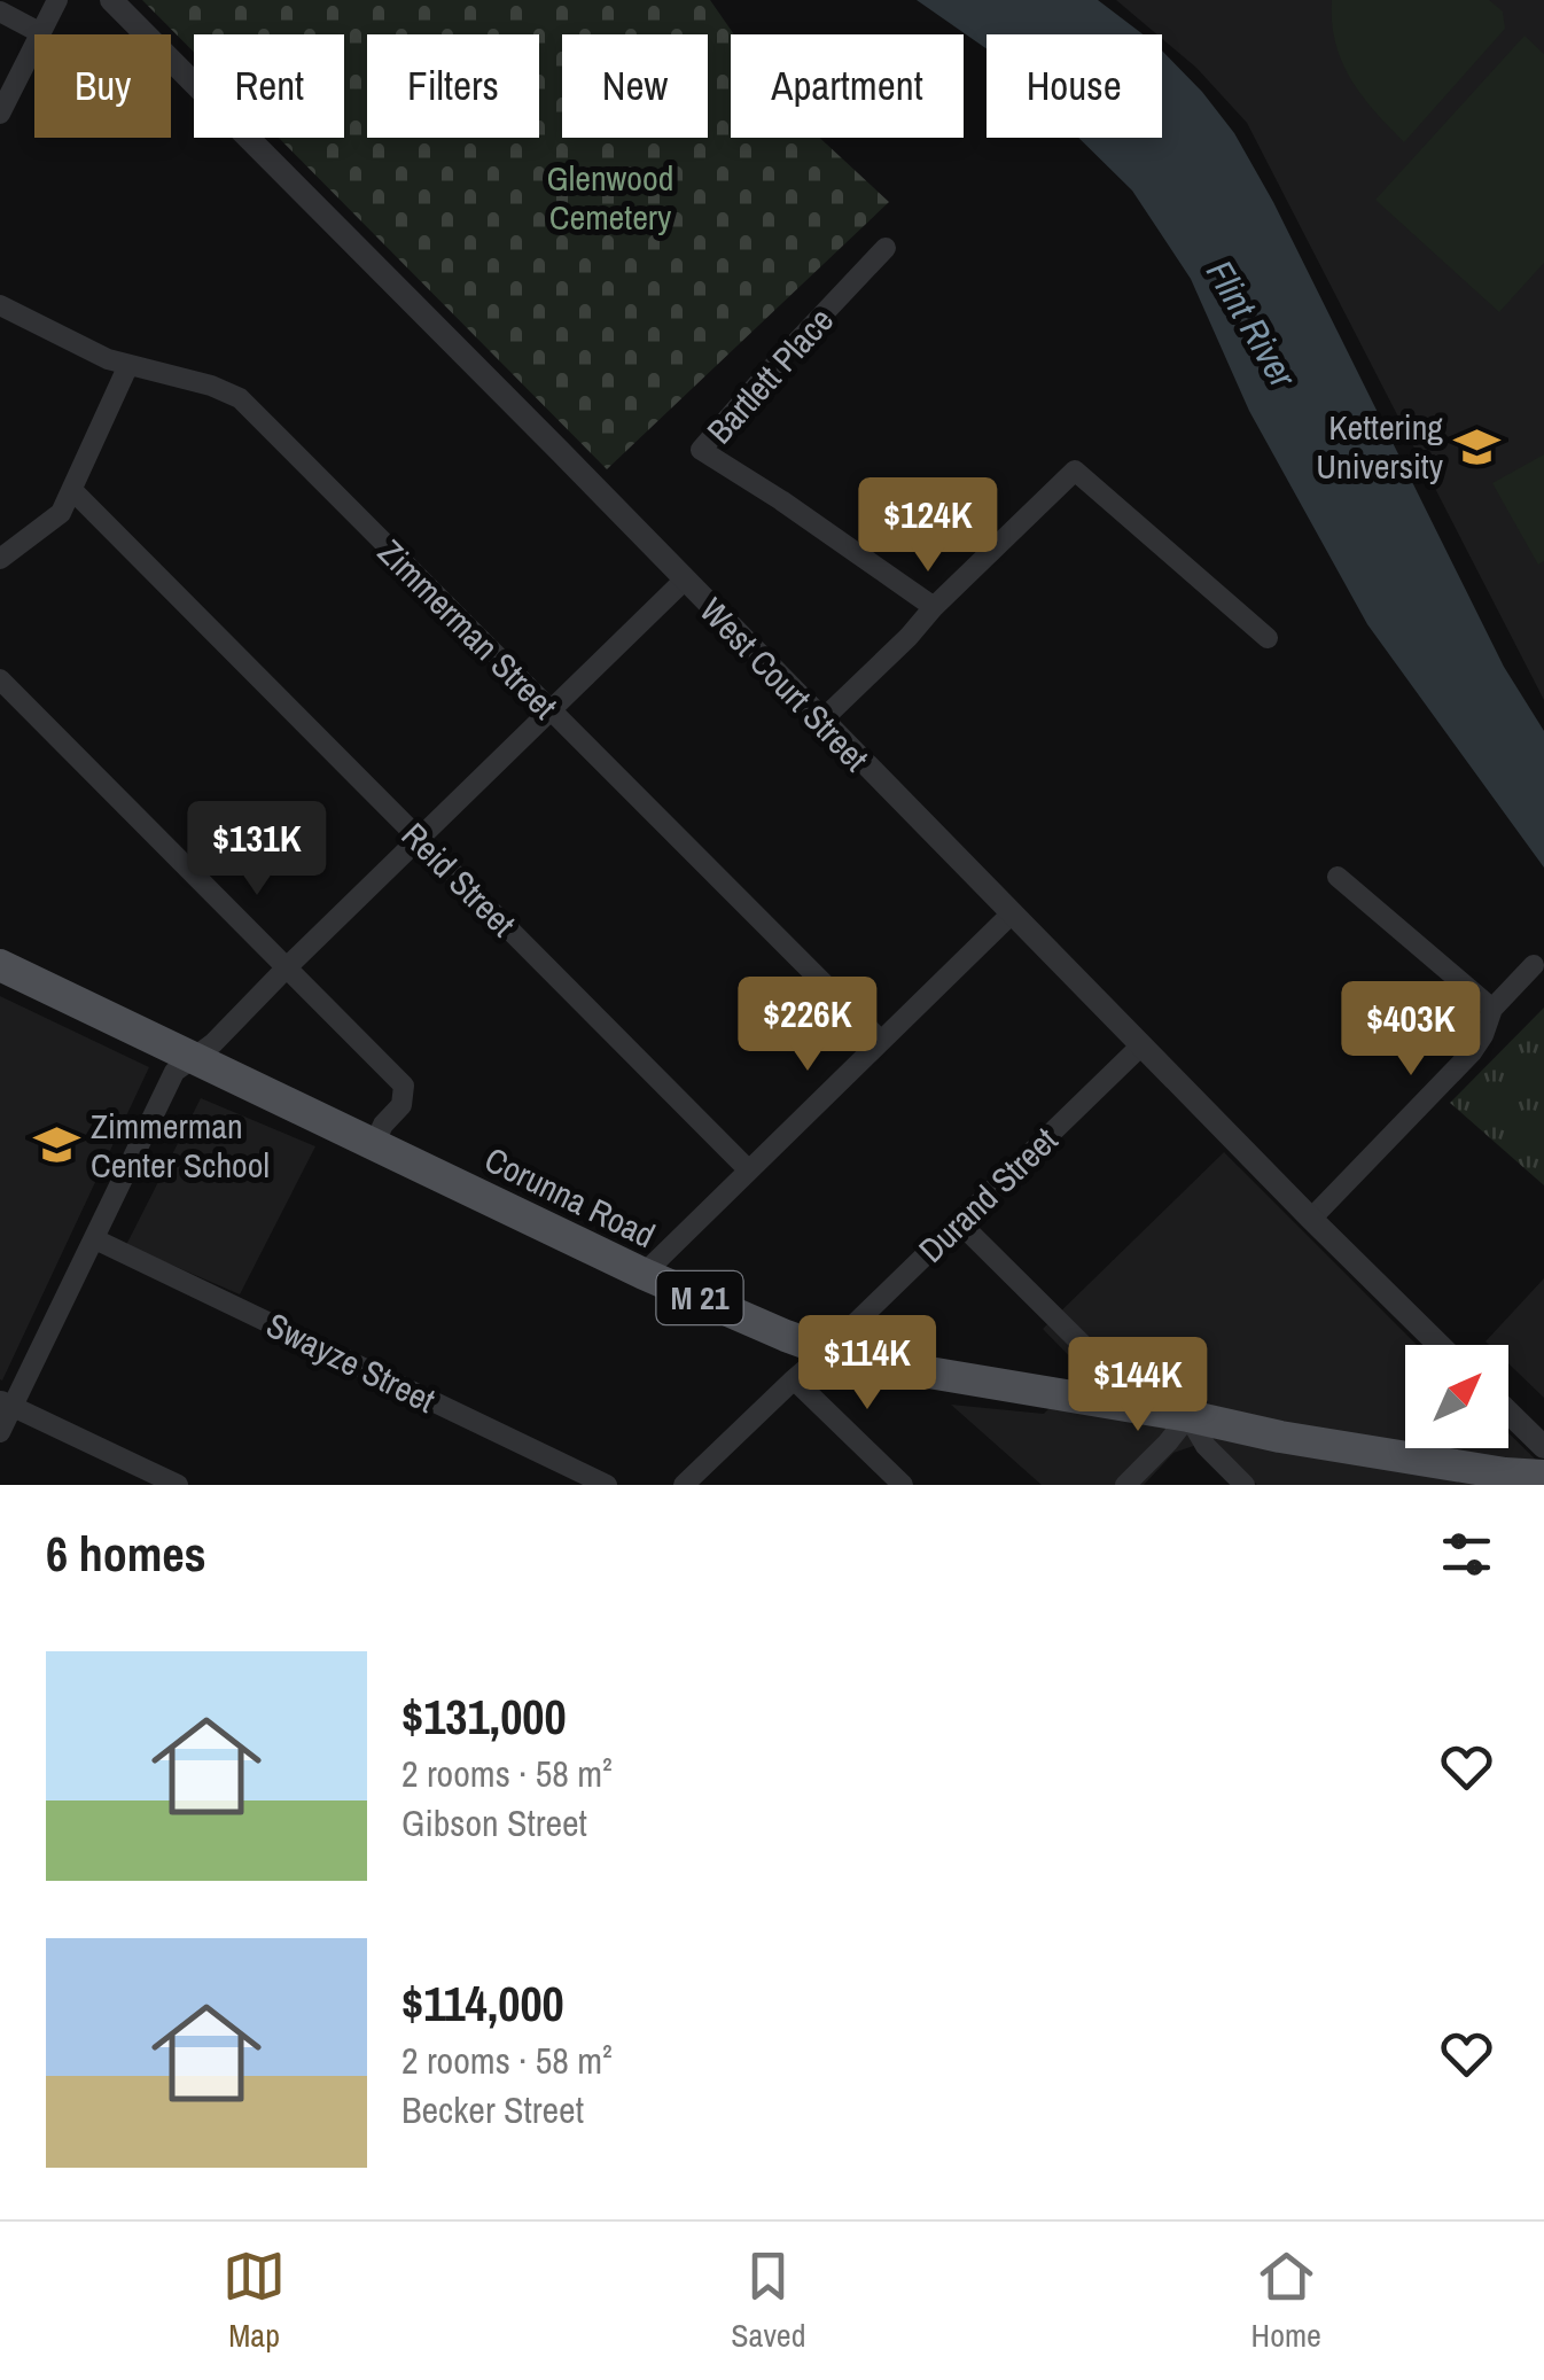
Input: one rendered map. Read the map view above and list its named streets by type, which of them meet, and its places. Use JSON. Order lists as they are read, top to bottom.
{
  "streets": {
    "main road": ["Corunna Road", "M 21"],
    "street": [
      "Bartlett Place",
      "Zimmerman Street",
      "West Court Street",
      "Reid Street",
      "Durand Street",
      "Swayze Street"
    ]
  },
  "crossings": [
    ["West Court Street", "Durand Street"],
    ["Durand Street", "Corunna Road"]
  ],
  "water": ["Flint River"],
  "parks": ["Glenwood Cemetery"],
  "places": {
    "school or university": ["Kettering University", "Zimmerman Center School"]
  },
  "north": "top right",
  "page": {
    "chip": [
      "Buy",
      "Rent",
      "Filters",
      "New",
      "Apartment",
      "House"
    ],
    "price": [
      "$124K",
      "$131K",
      "$226K",
      "$403K",
      "$114K",
      "$144K"
    ],
    "heading": "6 homes",
    "list": [
      {
        "name": "$131,000",
        "note": "2 rooms · 58 m² · Gibson Street"
      },
      {
        "name": "$114,000",
        "note": "2 rooms · 58 m² · Becker Street"
      }
    ],
    "tabs": ["Map", "Saved", "Home"]
  }
}
